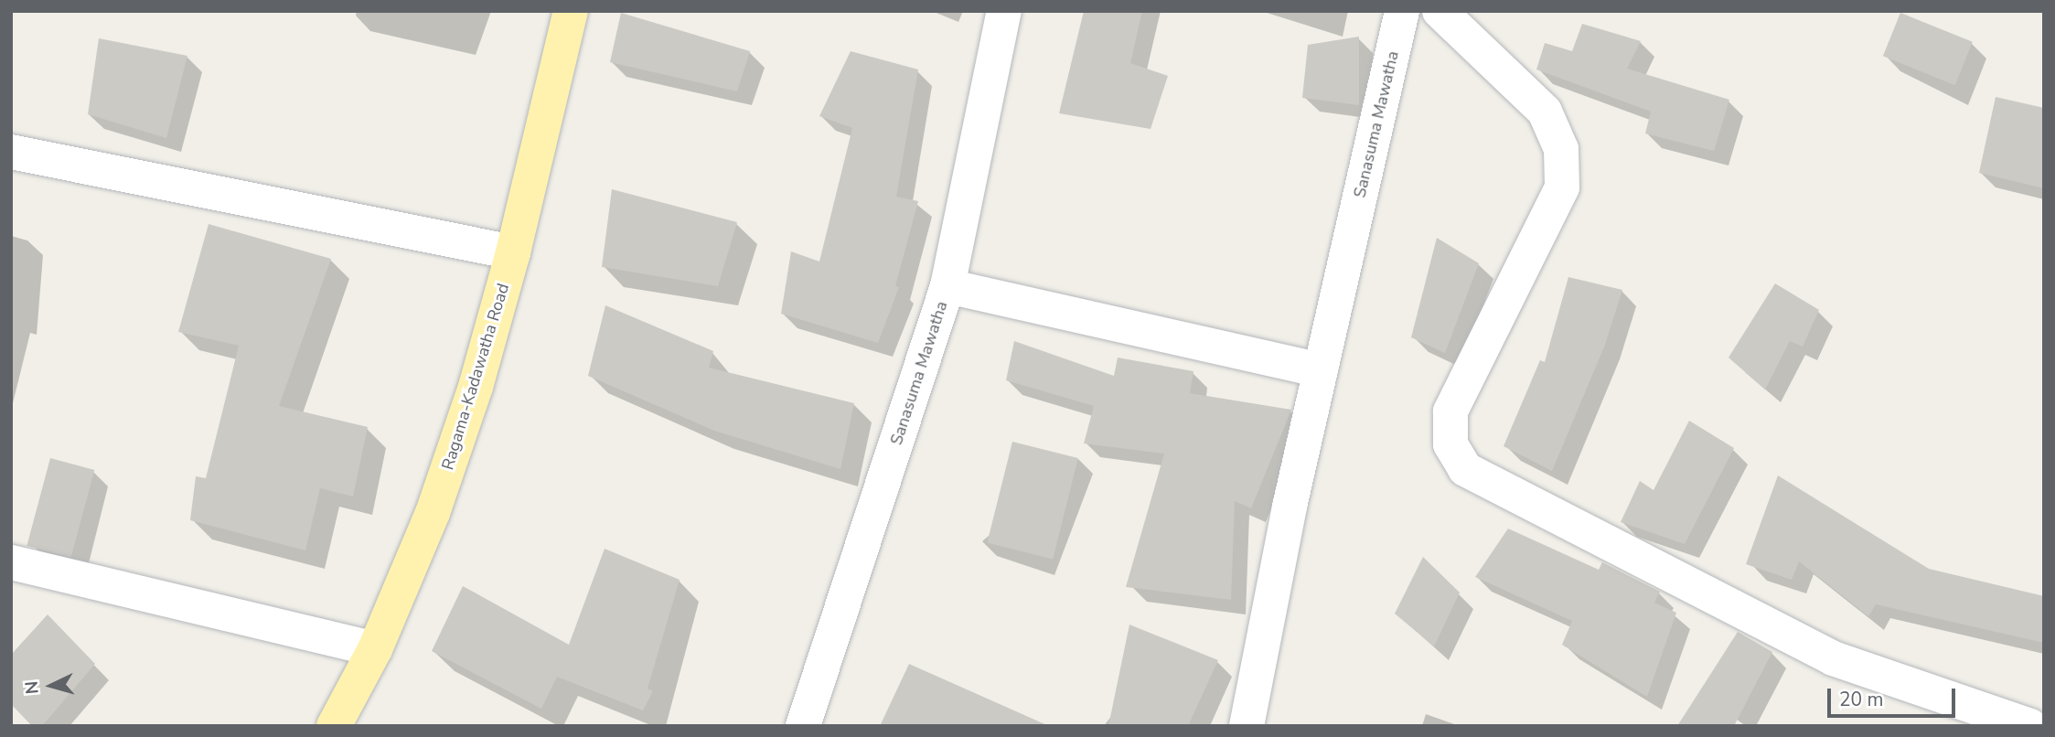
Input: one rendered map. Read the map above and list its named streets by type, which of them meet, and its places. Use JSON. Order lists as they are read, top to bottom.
{
  "streets": {
    "main road": ["Ragama-Kadawatha Road"],
    "street": ["Sanasuma Mawatha"]
  },
  "scale_bar": "20 m",
  "north": "left"
}
